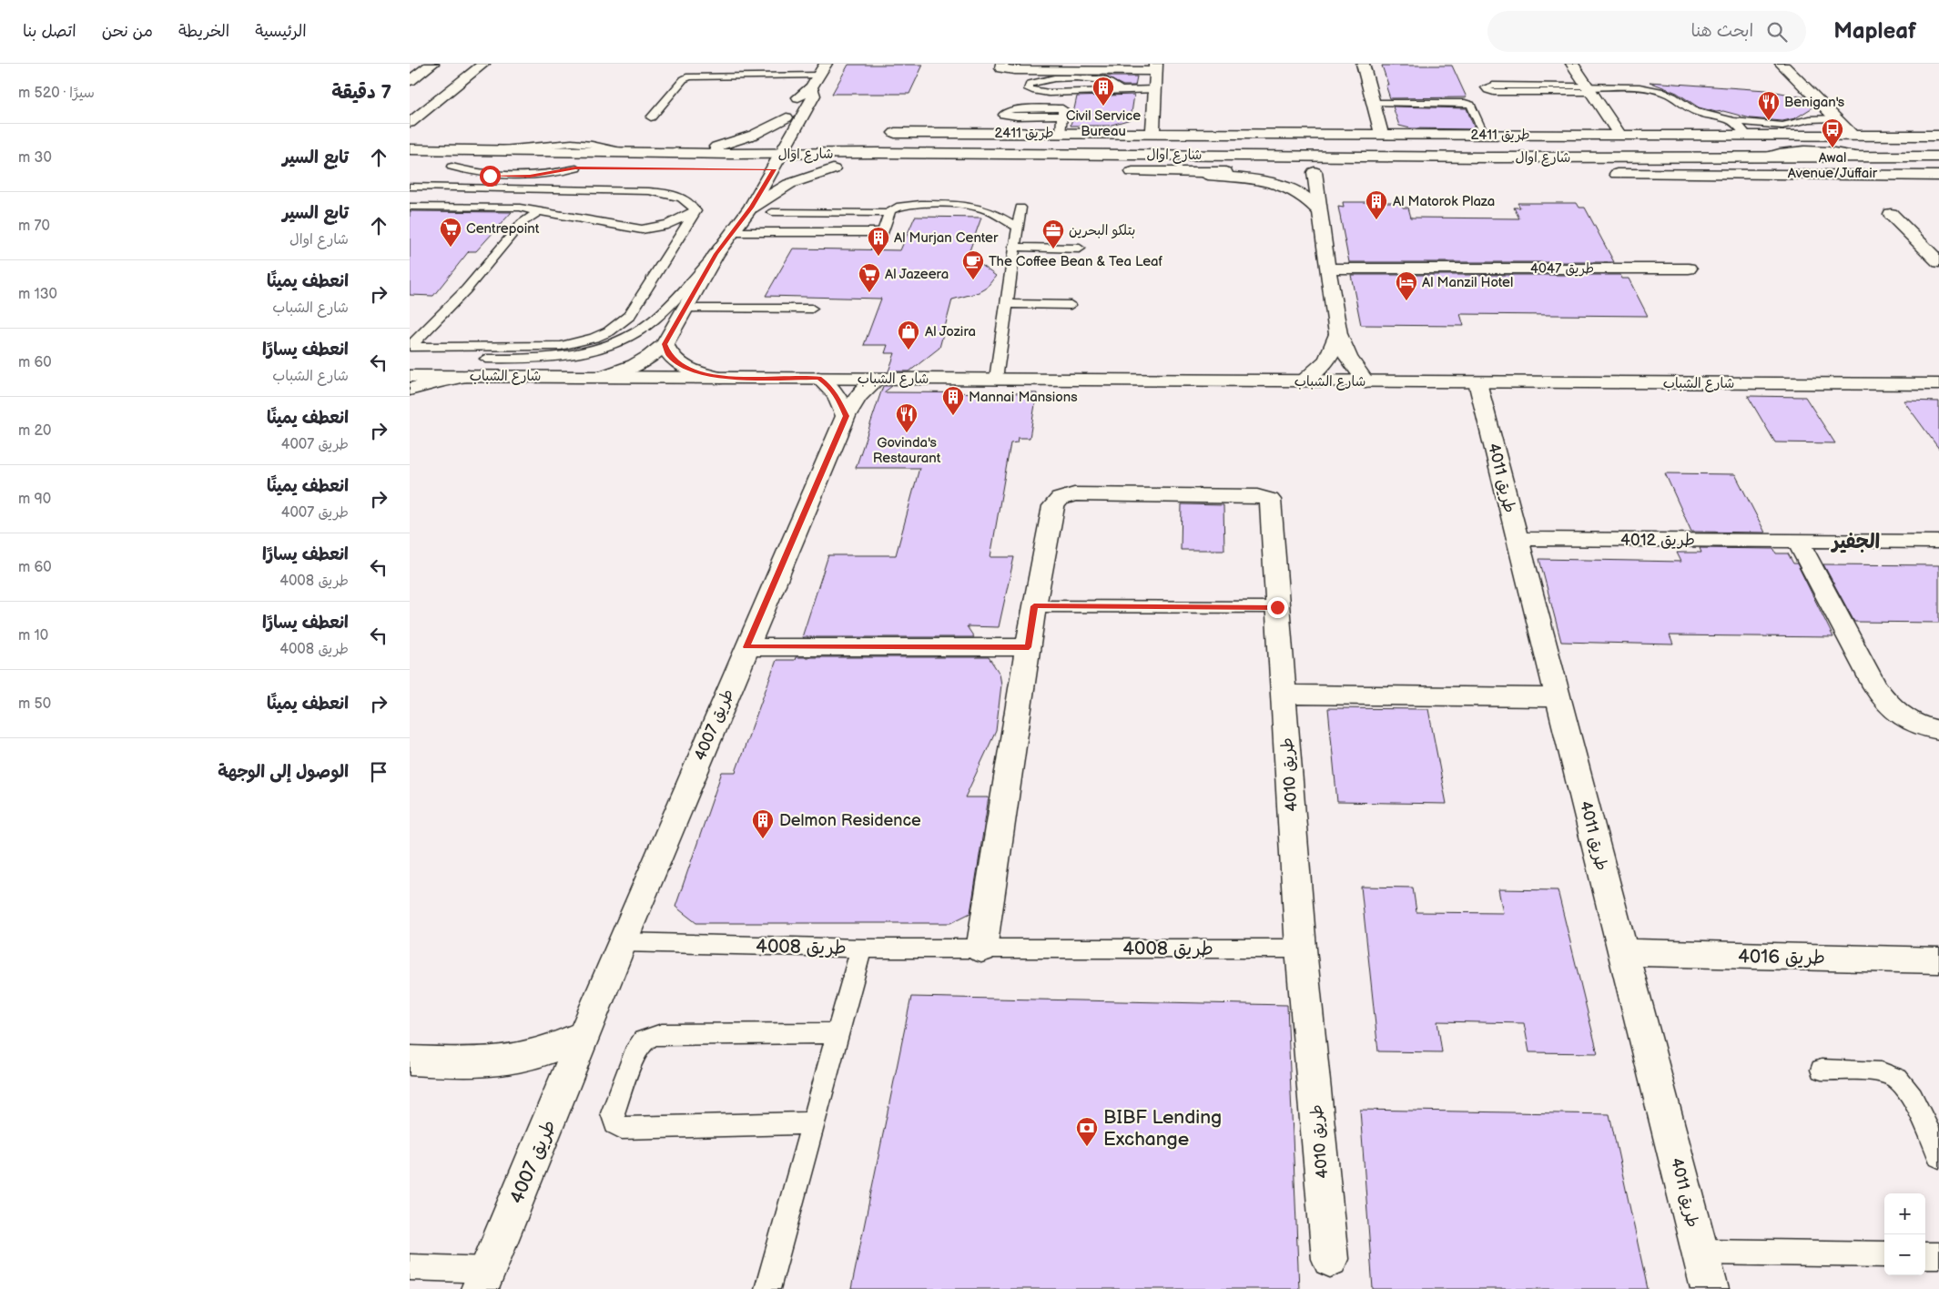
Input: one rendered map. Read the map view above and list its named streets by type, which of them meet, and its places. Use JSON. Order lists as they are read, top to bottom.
{
  "streets": {
    "street": [
      "طريق 2411",
      "شارع اوال",
      "طريق 4047",
      "شارع الشباب",
      "طريق 4011",
      "طريق 4012",
      "طريق 4007",
      "طريق 4010",
      "طريق 4016"
    ],
    "lane": ["طريق 4008"]
  },
  "crossings": [
    ["شارع اوال", "شارع الشباب"],
    ["شارع الشباب", "طريق 4011"],
    ["شارع الشباب", "طريق 4007"],
    ["طريق 4011", "طريق 4012"],
    ["طريق 4011", "طريق 4016"],
    ["طريق 4007", "طريق 4008"],
    ["طريق 4010", "طريق 4008"]
  ],
  "districts": ["الجفير"],
  "places": {
    "building": [
      "Civil Service Bureau",
      "Al Matorok Plaza",
      "Al Murjan Center",
      "Mannai Mansions",
      "Delmon Residence"
    ],
    "restaurant": ["Benigan's", "Govinda's Restaurant"],
    "bus stop": ["Awal Avenue/Juffair"],
    "supermarket": ["Centrepoint", "Al Jazeera"],
    "office": ["بتلكو البحرين"],
    "cafe": ["The Coffee Bean & Tea Leaf"],
    "hotel": ["Al Manzil Hotel"],
    "shop": ["Al Jozira"],
    "bank": ["BIBF Lending Exchange"]
  },
  "page": {
    "header": "Mapleaf",
    "search": "ابحث هنا",
    "nav": [
      "الرئيسية",
      "الخريطة",
      "من نحن",
      "اتصل بنا"
    ],
    "heading": ["7 دقيقة", "سيرًا · 520 m"],
    "list": [
      ["تابع السير", "30 m"],
      ["تابع السير", "شارع اوال", "70 m"],
      ["انعطف يمينًا", "شارع الشباب", "130 m"],
      ["انعطف يسارًا", "شارع الشباب", "60 m"],
      ["انعطف يمينًا", "طريق 4007", "20 m"],
      ["انعطف يمينًا", "طريق 4007", "90 m"],
      ["انعطف يسارًا", "طريق 4008", "60 m"],
      ["انعطف يسارًا", "طريق 4008", "10 m"],
      ["انعطف يمينًا", "50 m"],
      "الوصول إلى الوجهة"
    ],
    "map_buttons": ["+", "−"]
  }
}
